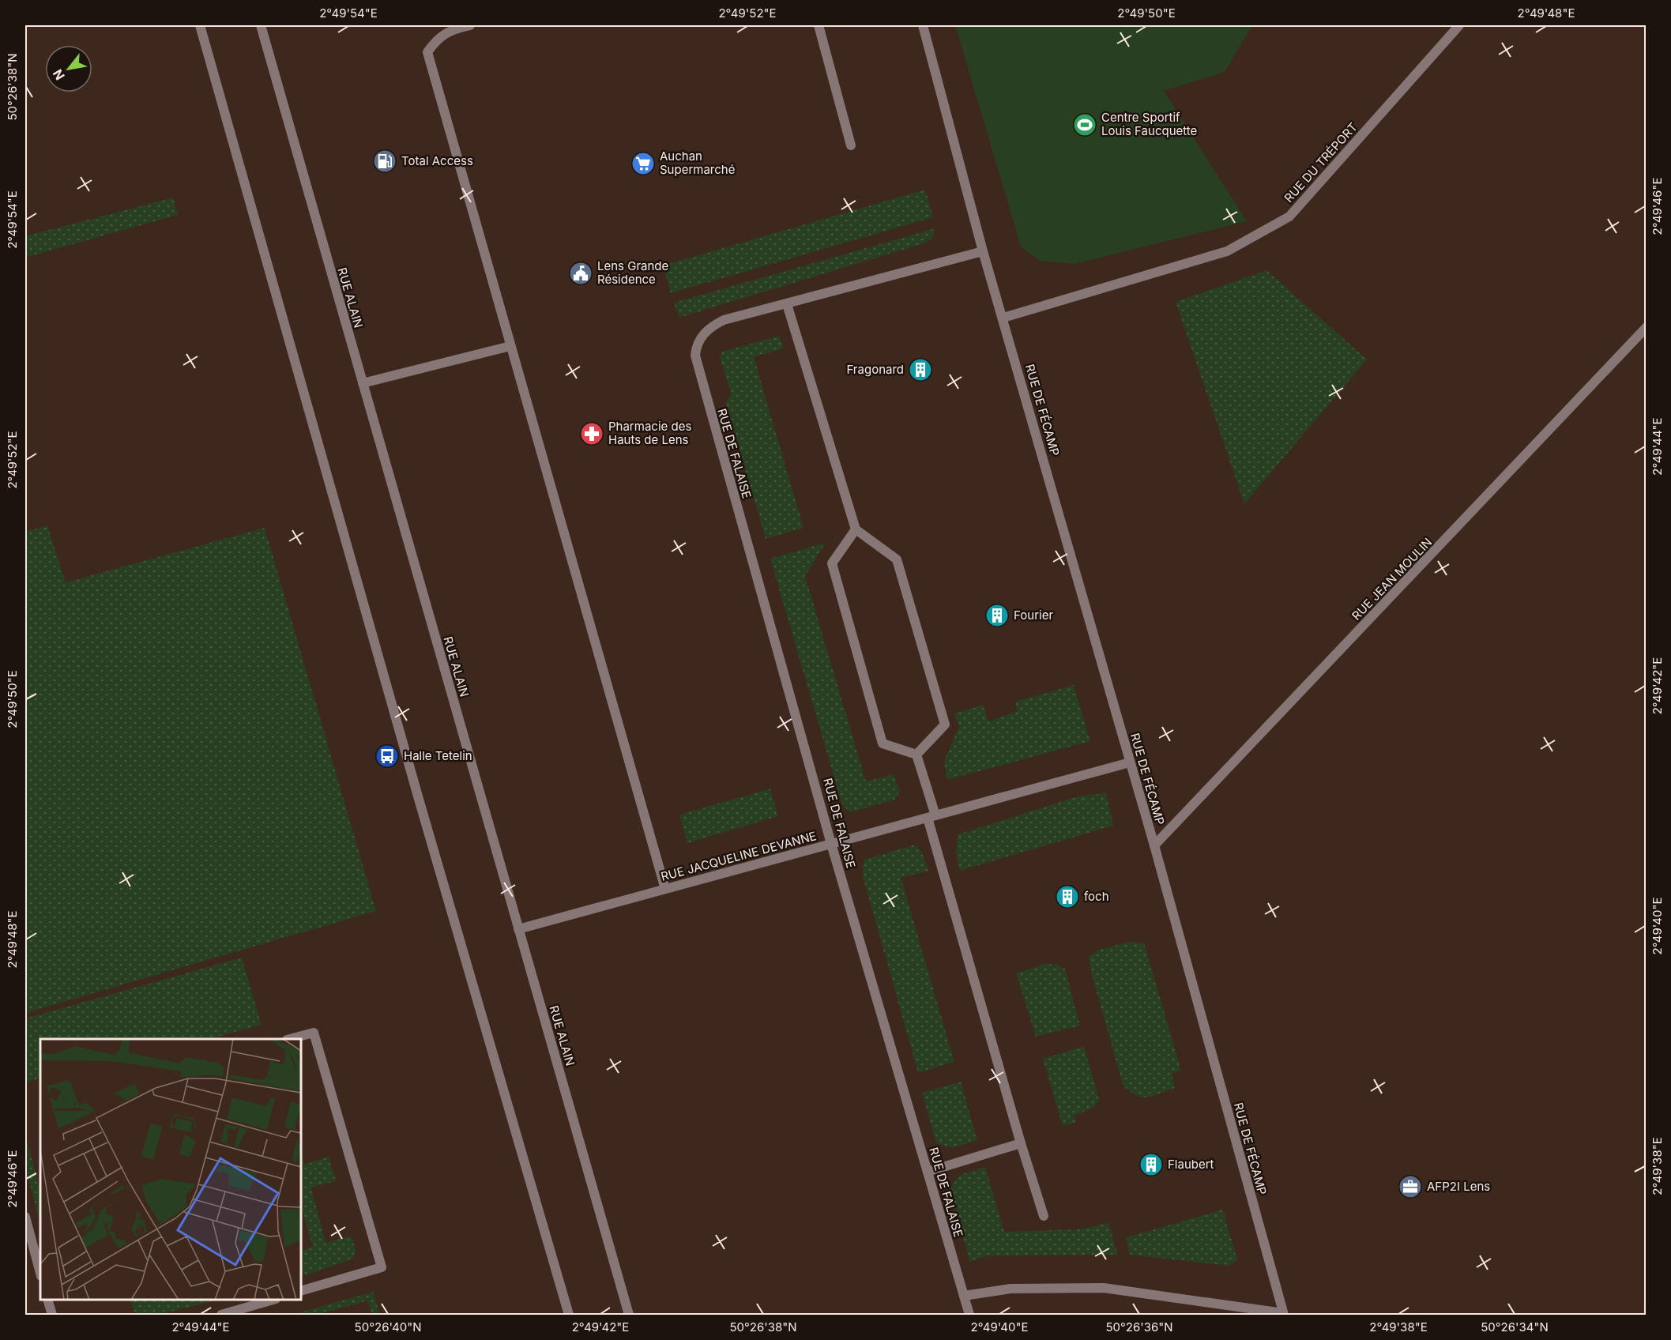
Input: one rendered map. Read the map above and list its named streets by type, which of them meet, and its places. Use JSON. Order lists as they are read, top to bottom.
{
  "streets": {
    "street": [
      "RUE DU TRÉPORT",
      "RUE ALAIN",
      "RUE DE FÉCAMP",
      "RUE DE FALAISE",
      "RUE JEAN MOULIN",
      "RUE JACQUELINE DEVANNE"
    ]
  },
  "crossings": [
    ["RUE DU TRÉPORT", "RUE DE FÉCAMP"],
    ["RUE ALAIN", "RUE JACQUELINE DEVANNE"],
    ["RUE DE FÉCAMP", "RUE JEAN MOULIN"],
    ["RUE DE FÉCAMP", "RUE JACQUELINE DEVANNE"],
    ["RUE DE FALAISE", "RUE JACQUELINE DEVANNE"]
  ],
  "places": {
    "sports": ["Centre Sportif Louis Faucquette"],
    "fuel station": ["Total Access"],
    "supermarket": ["Auchan Supermarché"],
    "public building": ["Lens Grande Résidence"],
    "building": [
      "Fragonard",
      "Fourier",
      "foch",
      "Flaubert"
    ],
    "pharmacy": ["Pharmacie des Hauts de Lens"],
    "bus stop": ["Halle Tetelin"],
    "office": ["AFP2I Lens"]
  },
  "north": "bottom left",
  "coordinates": [
    "2°49'54\"E",
    "2°49'52\"E",
    "2°49'50\"E",
    "2°49'48\"E",
    "50°26'38\"N",
    "2°49'46\"E",
    "2°49'44\"E",
    "2°49'42\"E",
    "2°49'40\"E",
    "2°49'38\"E",
    "50°26'40\"N",
    "50°26'36\"N",
    "50°26'34\"N"
  ]
}
